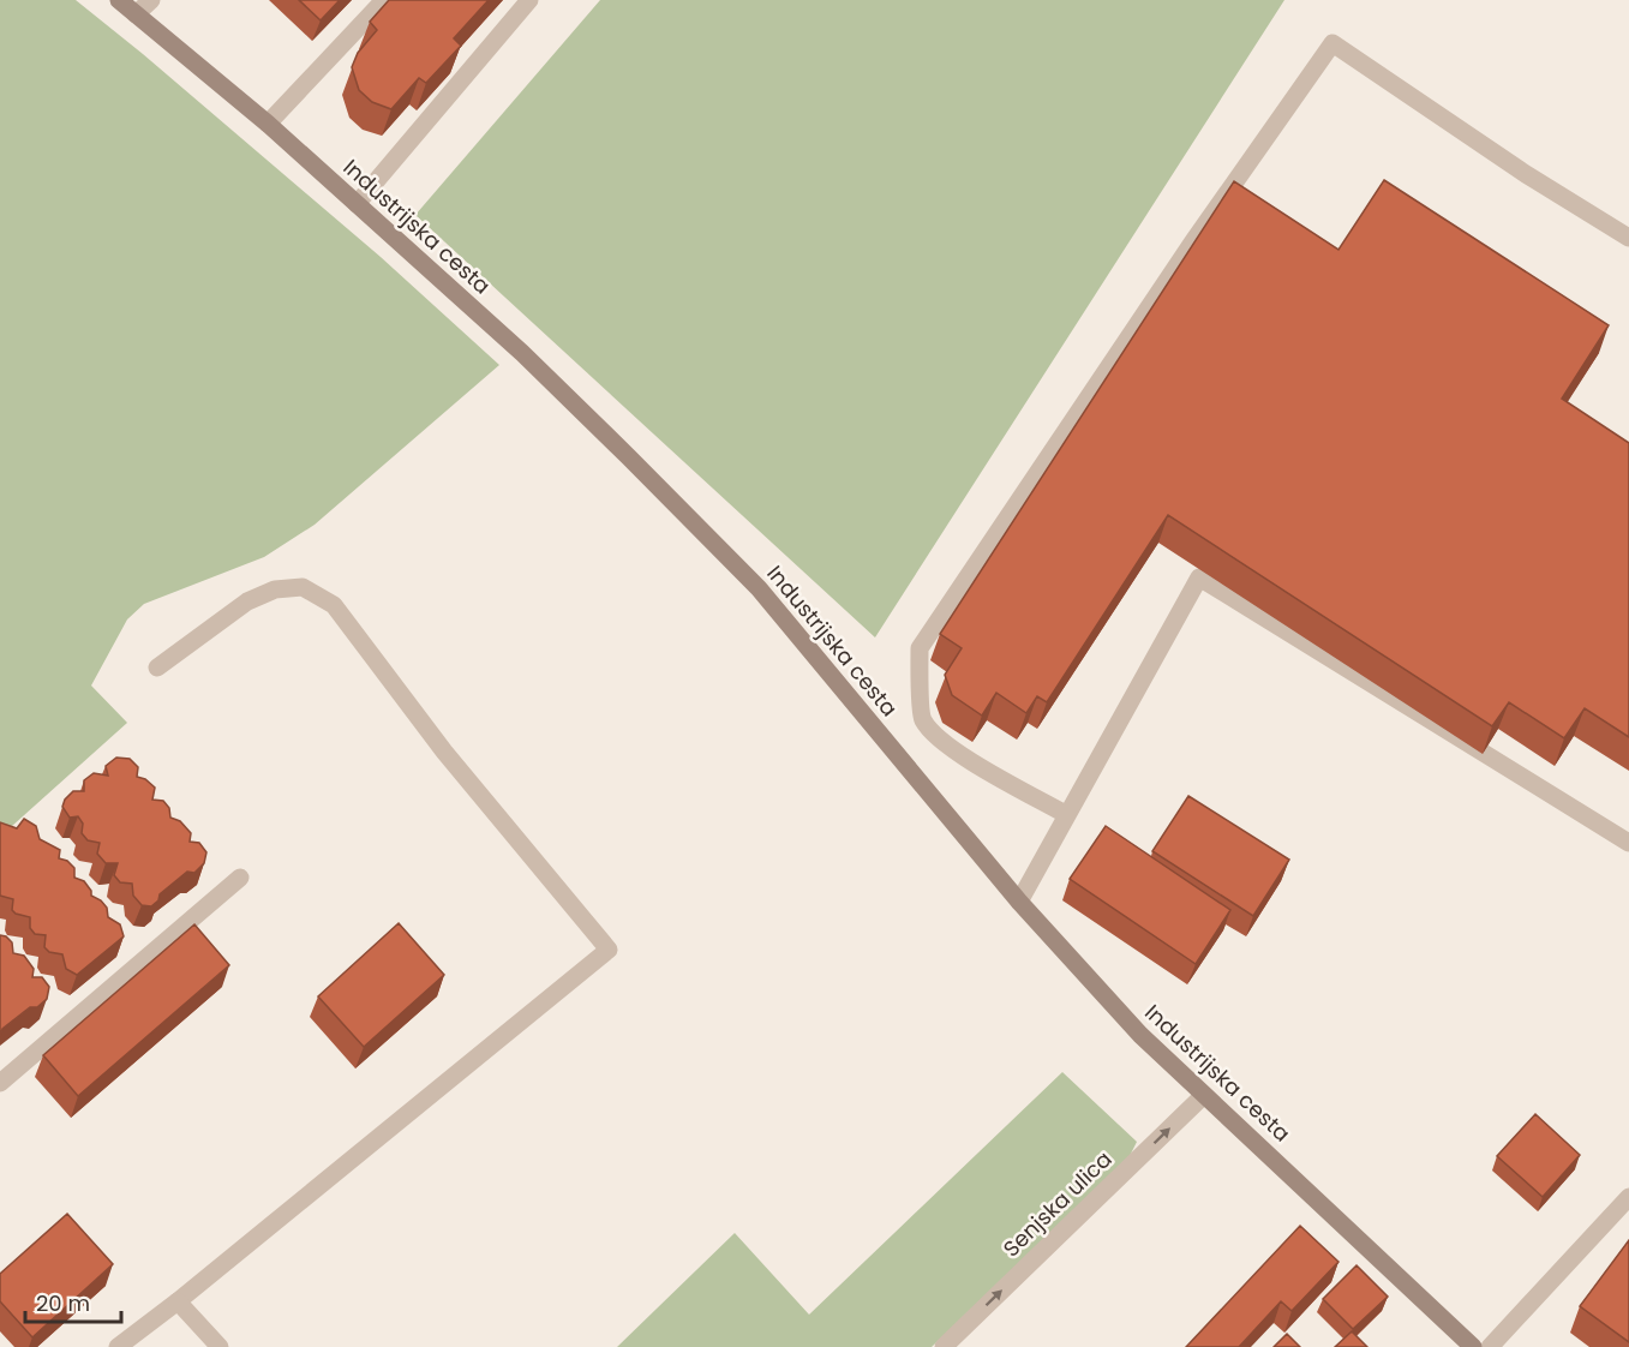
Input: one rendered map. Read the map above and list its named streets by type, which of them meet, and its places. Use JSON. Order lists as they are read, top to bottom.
{
  "streets": {
    "street": ["Industrijska cesta", "Senjska ulica"]
  },
  "crossings": [
    ["Industrijska cesta", "Senjska ulica"]
  ],
  "one_way": ["Senjska ulica"],
  "scale_bar": "20 m"
}
